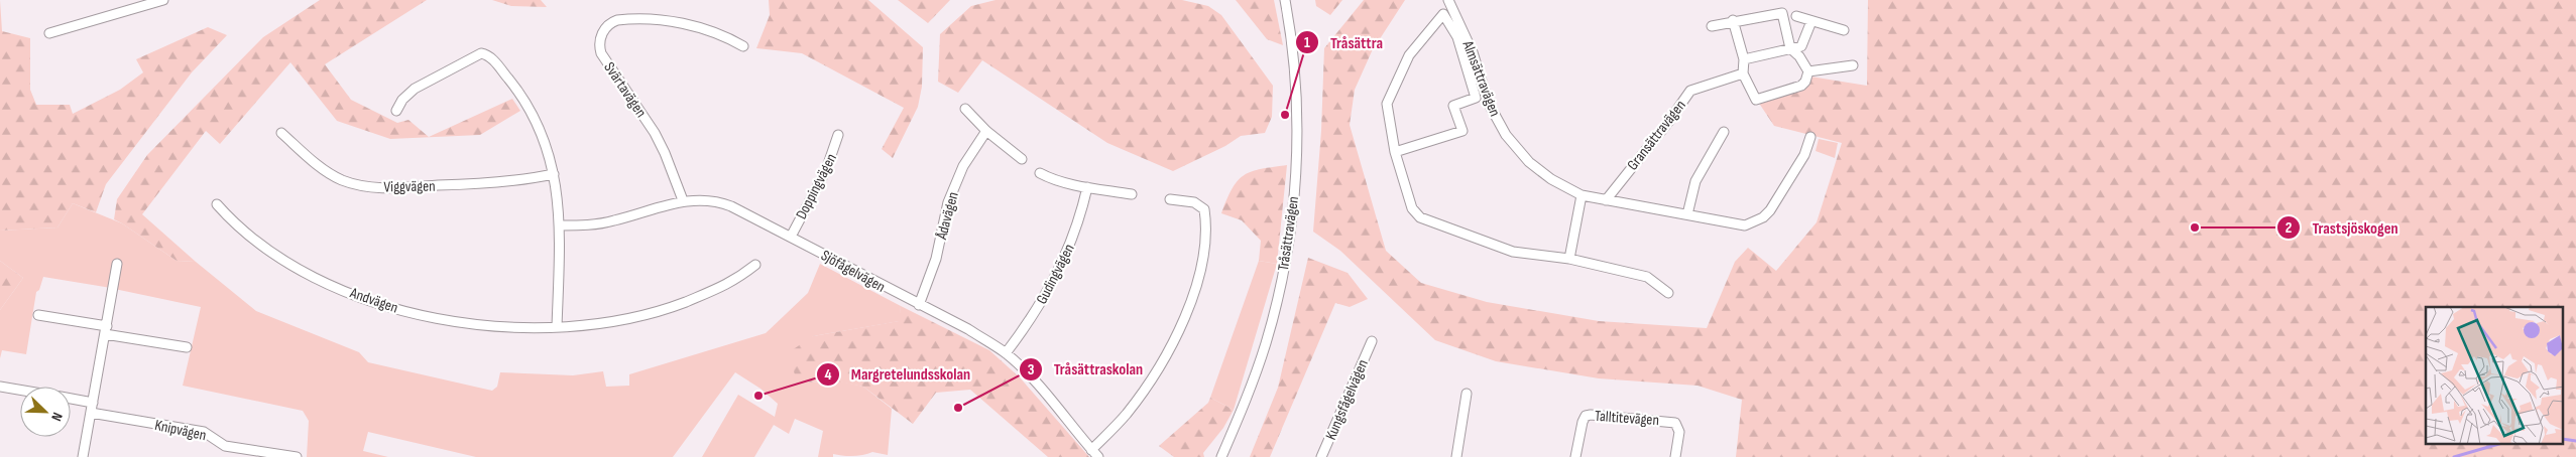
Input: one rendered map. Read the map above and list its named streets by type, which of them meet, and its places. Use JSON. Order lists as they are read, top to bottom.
{
  "streets": {
    "street": [
      "Almsättravägen",
      "Svärtavägen",
      "Gransättravägen",
      "Viggvägen",
      "Doppingvägen",
      "Ådavägen",
      "Tråsättravägen",
      "Sjöfågelvägen",
      "Gudingvägen",
      "Andvägen",
      "Kungsfågelvägen",
      "Talltitevägen",
      "Knipvägen"
    ]
  },
  "crossings": [
    ["Almsättravägen", "Gransättravägen"],
    ["Svärtavägen", "Sjöfågelvägen"],
    ["Doppingvägen", "Sjöfågelvägen"],
    ["Ådavägen", "Sjöfågelvägen"],
    ["Sjöfågelvägen", "Gudingvägen"]
  ],
  "places": [
    "Tråsättra",
    "Trastsjöskogen",
    "Margretelundsskolan",
    "Tråsättraskolan"
  ],
  "north": "bottom right"
}
